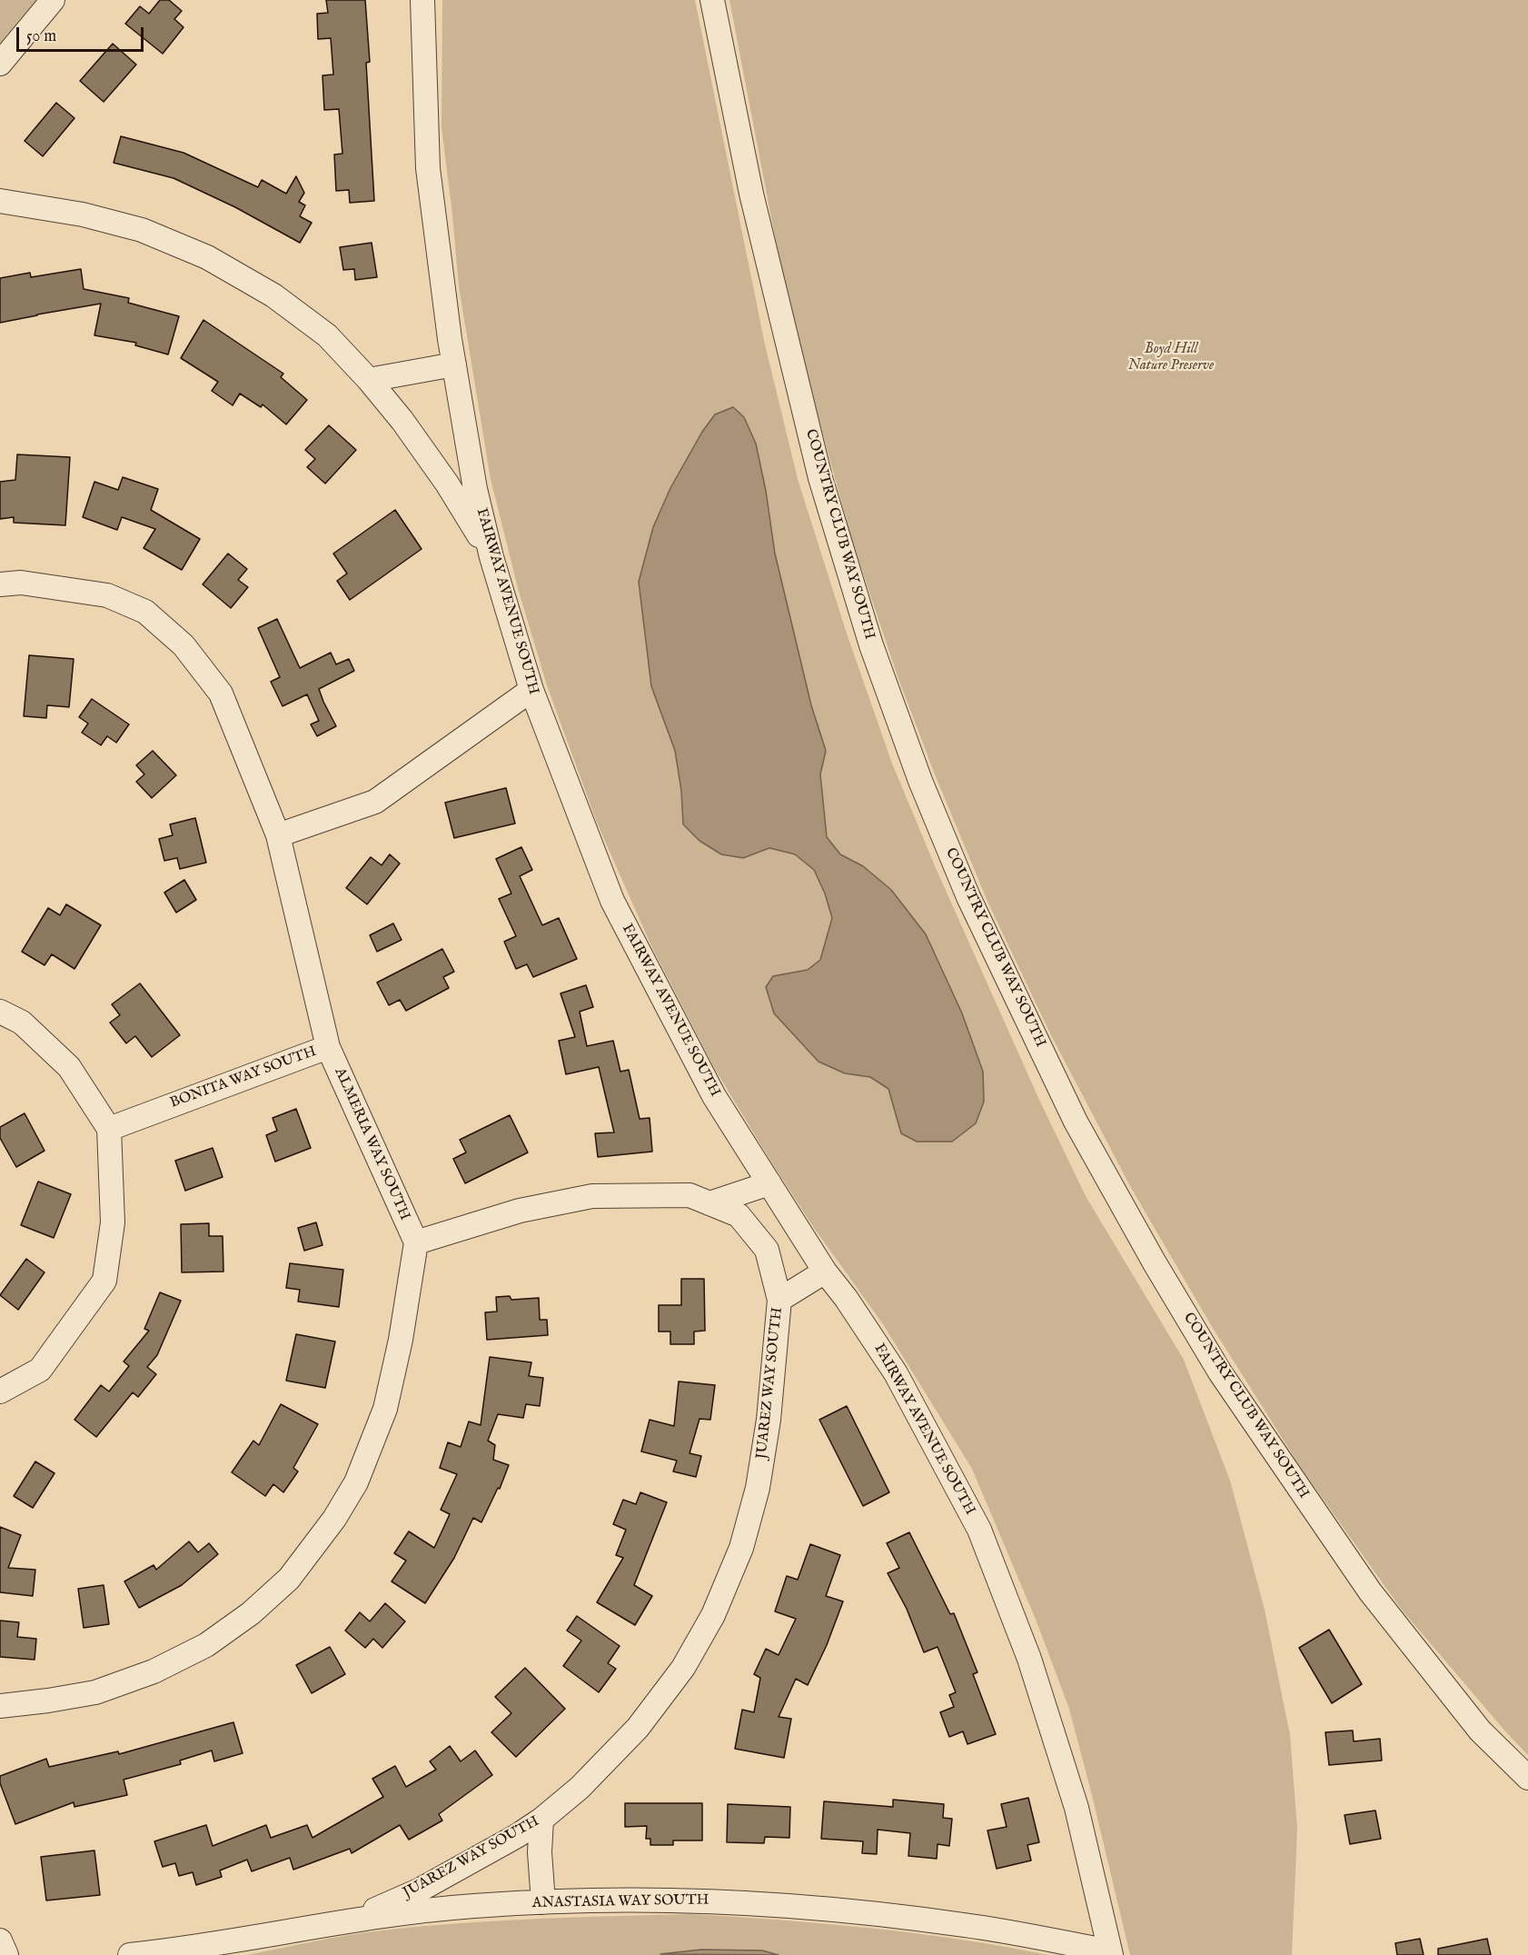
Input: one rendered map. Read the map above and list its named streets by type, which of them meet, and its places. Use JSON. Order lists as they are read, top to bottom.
{
  "streets": {
    "street": [
      "COUNTRY CLUB WAY SOUTH",
      "FAIRWAY AVENUE SOUTH",
      "BONITA WAY SOUTH",
      "ALMERIA WAY SOUTH",
      "JUAREZ WAY SOUTH",
      "ANASTASIA WAY SOUTH"
    ]
  },
  "crossings": [
    ["FAIRWAY AVENUE SOUTH", "JUAREZ WAY SOUTH"],
    ["FAIRWAY AVENUE SOUTH", "ANASTASIA WAY SOUTH"],
    ["BONITA WAY SOUTH", "ALMERIA WAY SOUTH"],
    ["JUAREZ WAY SOUTH", "ANASTASIA WAY SOUTH"]
  ],
  "parks": ["Boyd Hill Nature Preserve"],
  "scale_bar": "50 m"
}
